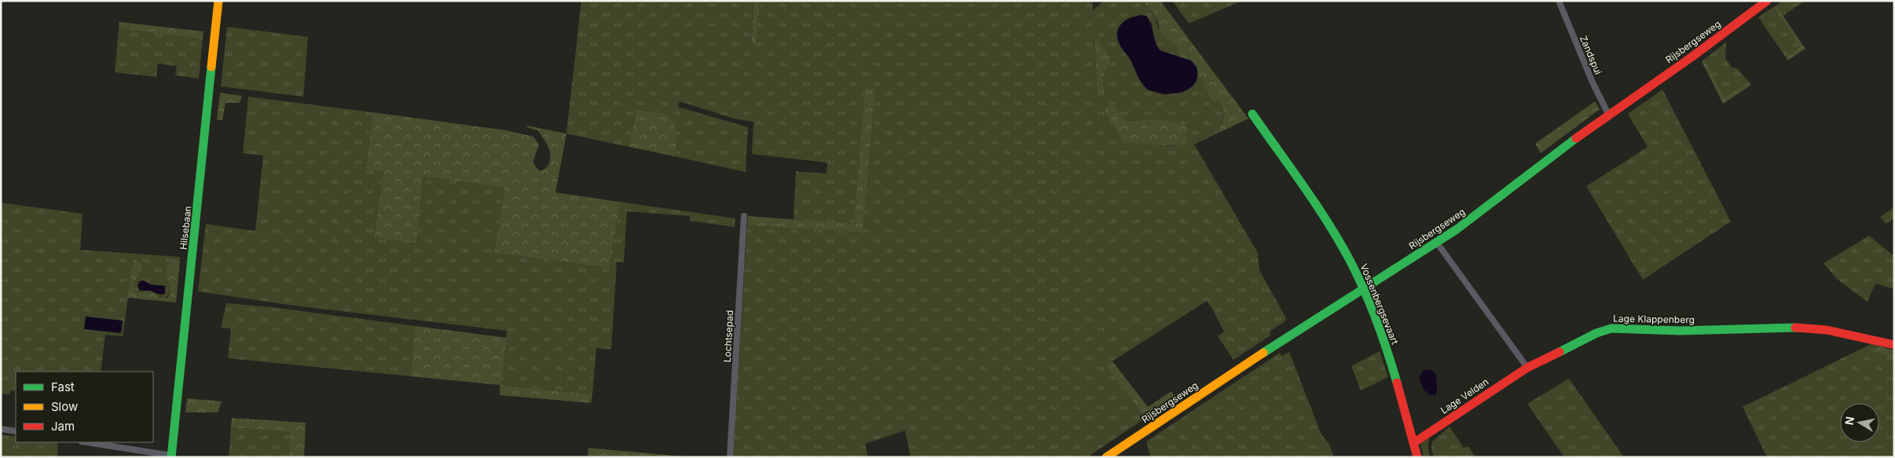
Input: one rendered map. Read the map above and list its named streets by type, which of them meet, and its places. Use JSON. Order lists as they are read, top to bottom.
{
  "streets": {
    "street": [
      "Rijsbergseweg",
      "Zandspui",
      "Hilsebaan",
      "Vossenbergsevaart",
      "Lage Klappenberg",
      "Lochtsepad",
      "Lage Velden"
    ]
  },
  "crossings": [
    ["Rijsbergseweg", "Zandspui"],
    ["Rijsbergseweg", "Vossenbergsevaart"],
    ["Vossenbergsevaart", "Lage Velden"],
    ["Lage Klappenberg", "Lage Velden"]
  ],
  "legend": ["Fast", "Slow", "Jam"],
  "north": "left"
}
